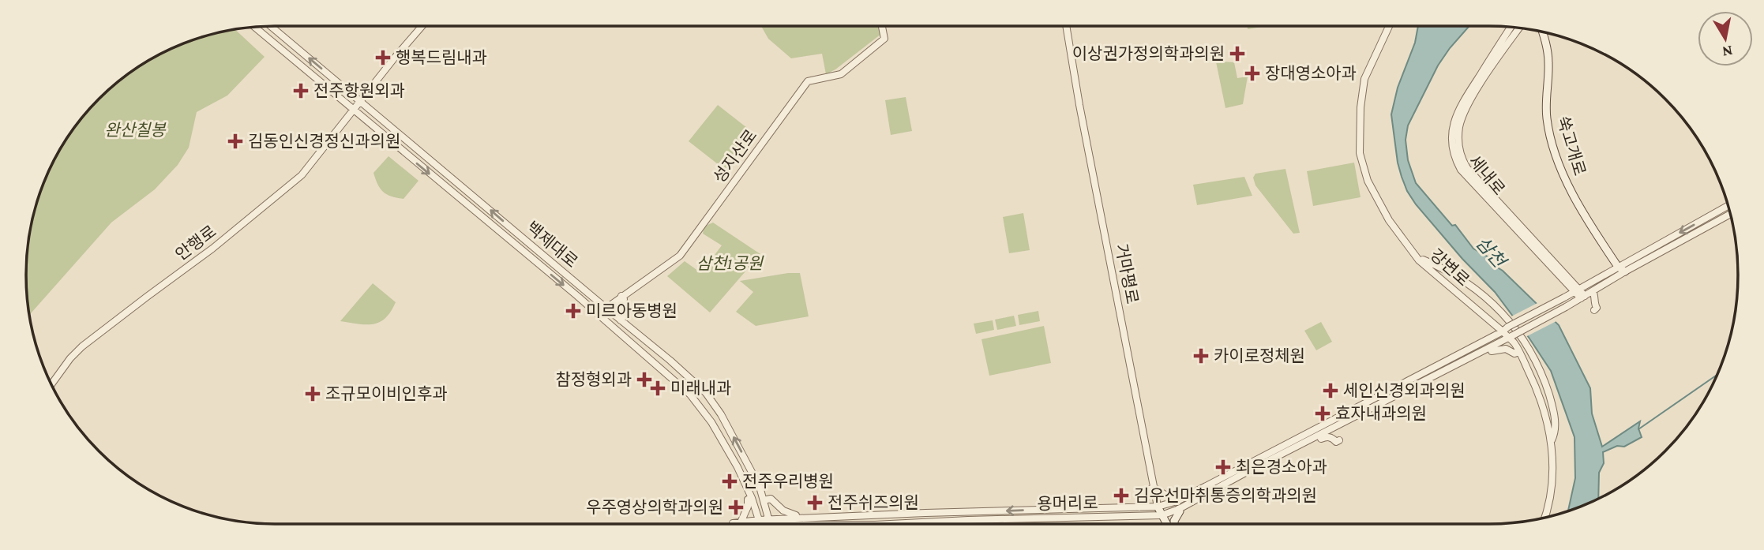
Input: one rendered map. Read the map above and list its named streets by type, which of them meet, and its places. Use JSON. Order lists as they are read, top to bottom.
{
  "streets": {
    "main road": ["쑥고개로", "거마평로"],
    "street": [
      "성지산로",
      "세내로",
      "안행로",
      "백제대로",
      "강변로",
      "용머리로"
    ]
  },
  "crossings": [
    ["성지산로", "백제대로"],
    ["안행로", "백제대로"],
    ["강변로", "용머리로"],
    ["거마평로", "용머리로"]
  ],
  "water": ["삼천"],
  "parks": ["완산칠봉", "삼천1공원"],
  "places": {
    "health": [
      "이상권가정의학과의원",
      "행복드림내과",
      "장대영소아과",
      "전주항원외과",
      "김동인신경정신과의원",
      "미르아동병원",
      "카이로정체원",
      "참정형외과",
      "미래내과",
      "세인신경외과의원",
      "조규모이비인후과",
      "효자내과의원",
      "최은경소아과",
      "전주우리병원",
      "김우선마취통증의학과의원",
      "전주쉬즈의원",
      "우주영상의학과의원"
    ]
  },
  "north": "bottom"
}
